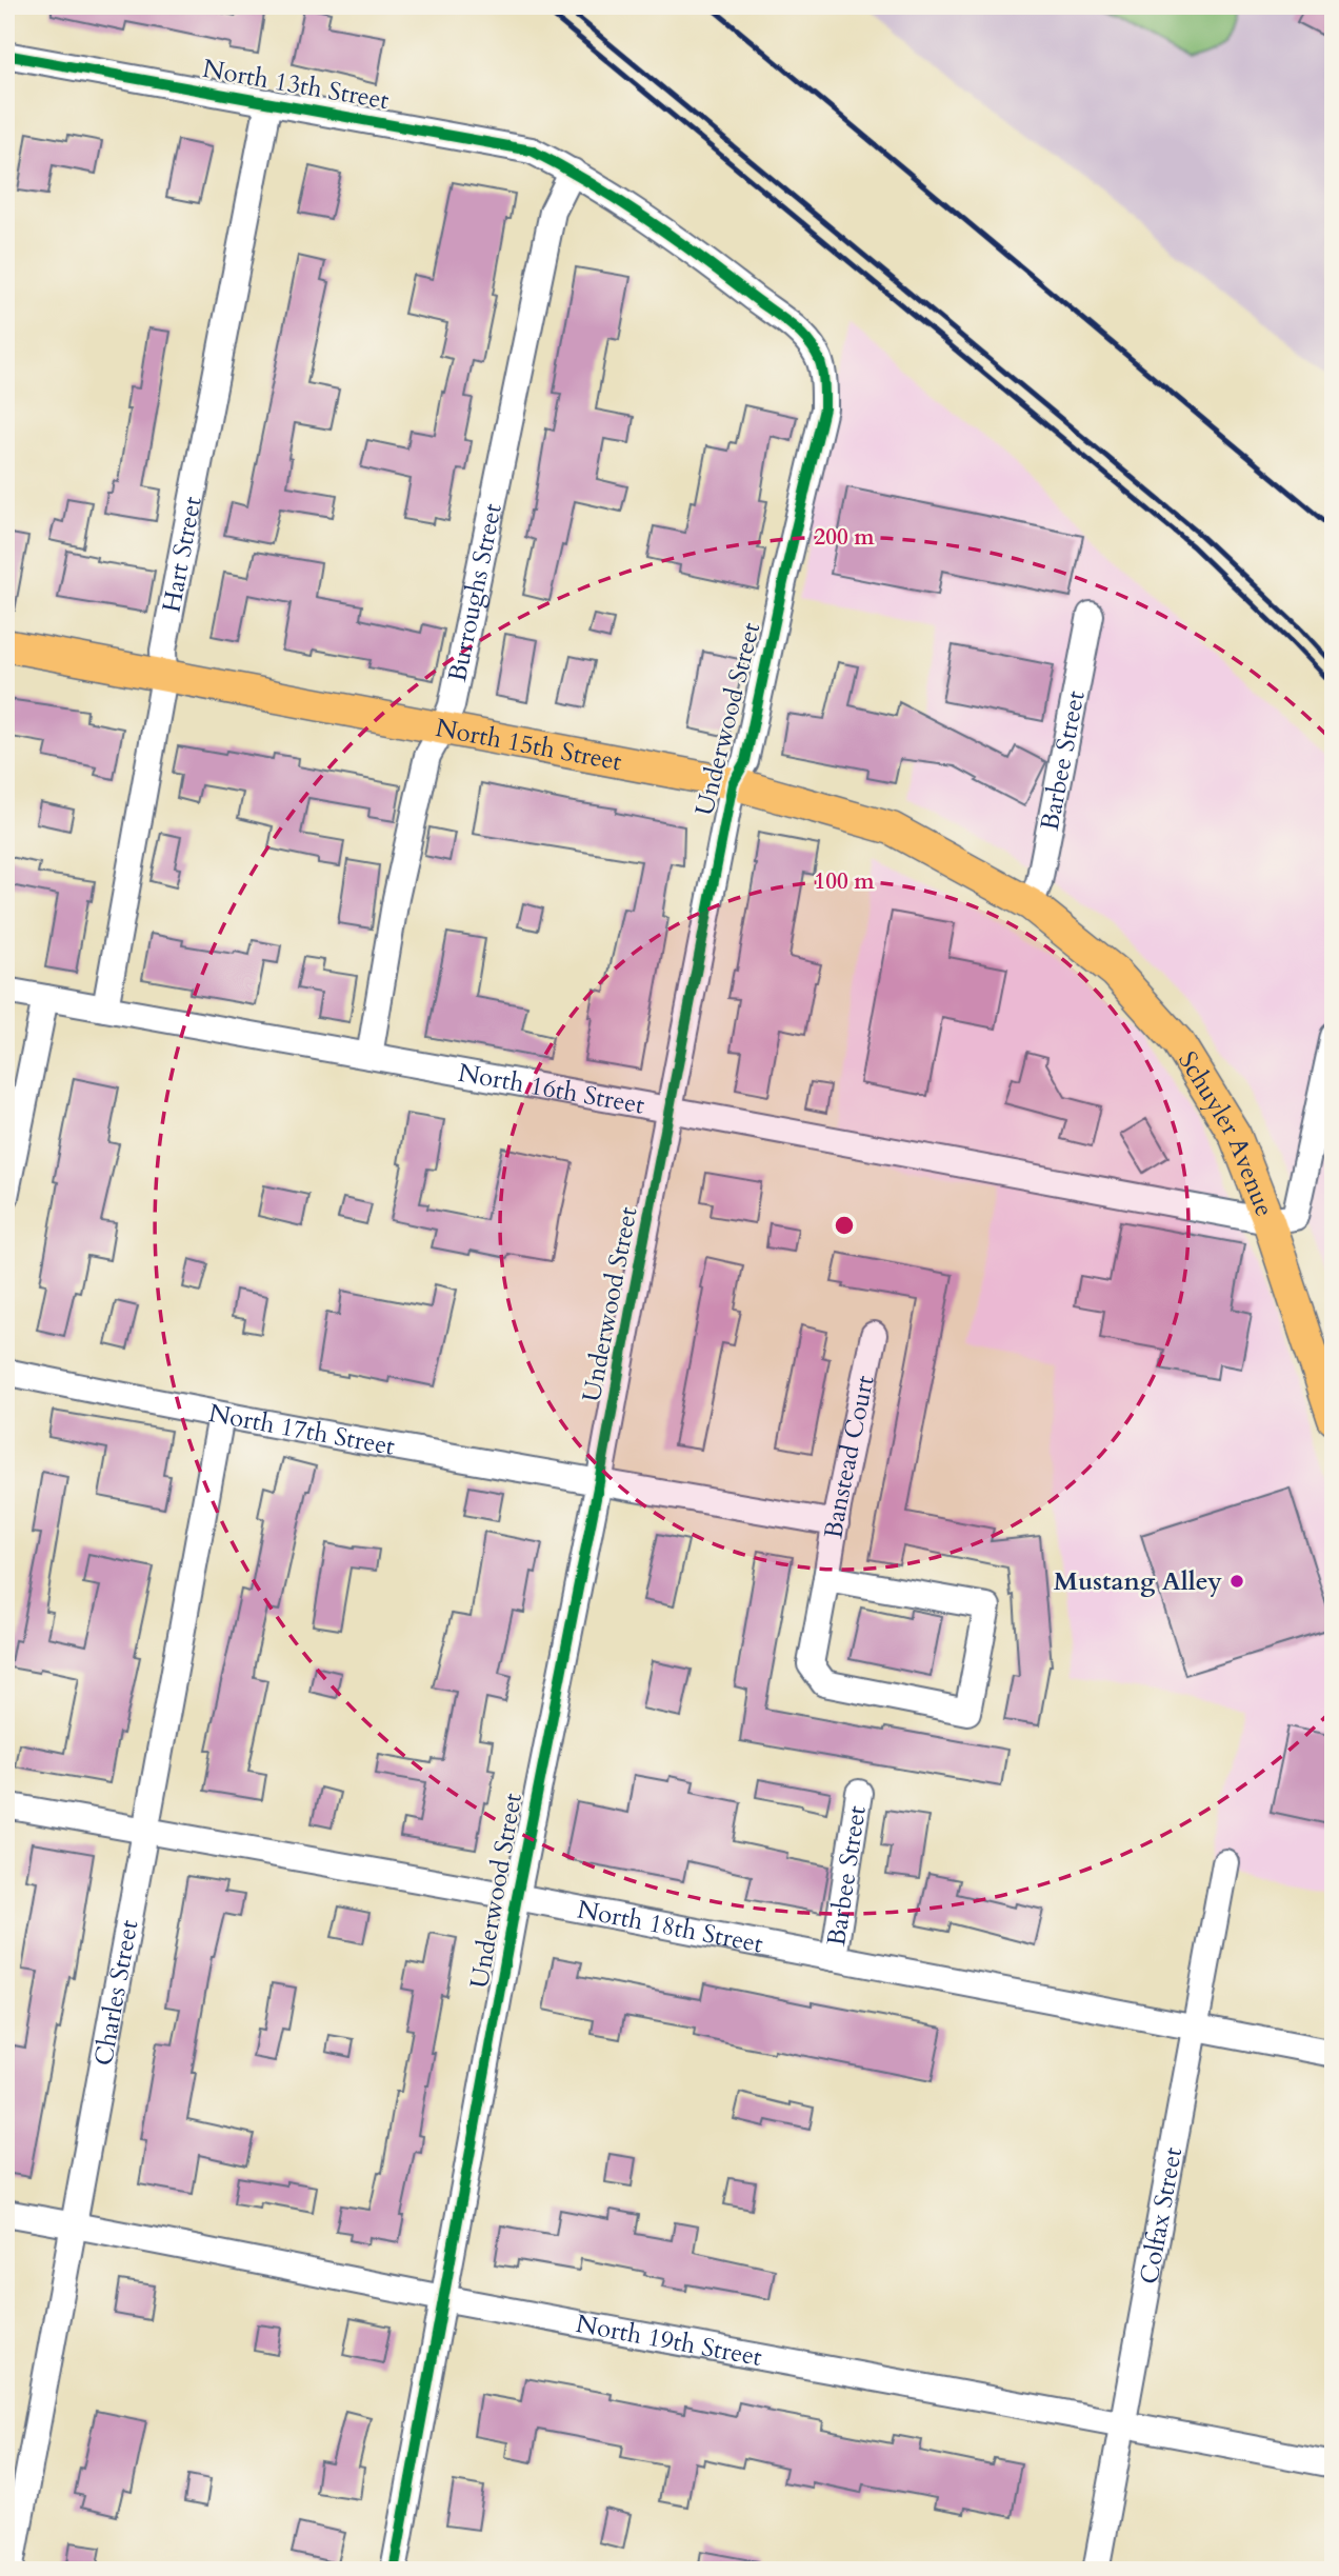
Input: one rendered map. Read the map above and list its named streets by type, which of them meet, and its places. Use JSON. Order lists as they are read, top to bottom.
{
  "streets": {
    "main road": ["North 15th Street", "Schuyler Avenue"],
    "street": [
      "North 13th Street",
      "Hart Street",
      "Burroughs Street",
      "Underwood Street",
      "Barbee Street",
      "North 16th Street",
      "North 17th Street",
      "Banstead Court",
      "North 18th Street",
      "Charles Street",
      "Colfax Street",
      "North 19th Street"
    ]
  },
  "crossings": [
    ["North 13th Street", "Hart Street"],
    ["North 13th Street", "Burroughs Street"],
    ["North 13th Street", "Underwood Street"],
    ["Hart Street", "North 15th Street"],
    ["Hart Street", "North 16th Street"],
    ["Burroughs Street", "Underwood Street"],
    ["Burroughs Street", "North 15th Street"],
    ["Burroughs Street", "North 16th Street"],
    ["Underwood Street", "North 15th Street"],
    ["Underwood Street", "North 16th Street"],
    ["Underwood Street", "North 17th Street"],
    ["Underwood Street", "North 18th Street"],
    ["Underwood Street", "North 19th Street"],
    ["North 15th Street", "Barbee Street"],
    ["North 15th Street", "Schuyler Avenue"],
    ["Barbee Street", "Schuyler Avenue"],
    ["Barbee Street", "North 18th Street"],
    ["North 16th Street", "Schuyler Avenue"],
    ["North 17th Street", "Banstead Court"],
    ["North 17th Street", "Charles Street"],
    ["North 18th Street", "Charles Street"],
    ["North 18th Street", "Colfax Street"],
    ["Charles Street", "North 19th Street"],
    ["Colfax Street", "North 19th Street"]
  ],
  "places": ["Mustang Alley"],
  "rings": ["200 m", "100 m"]
}
